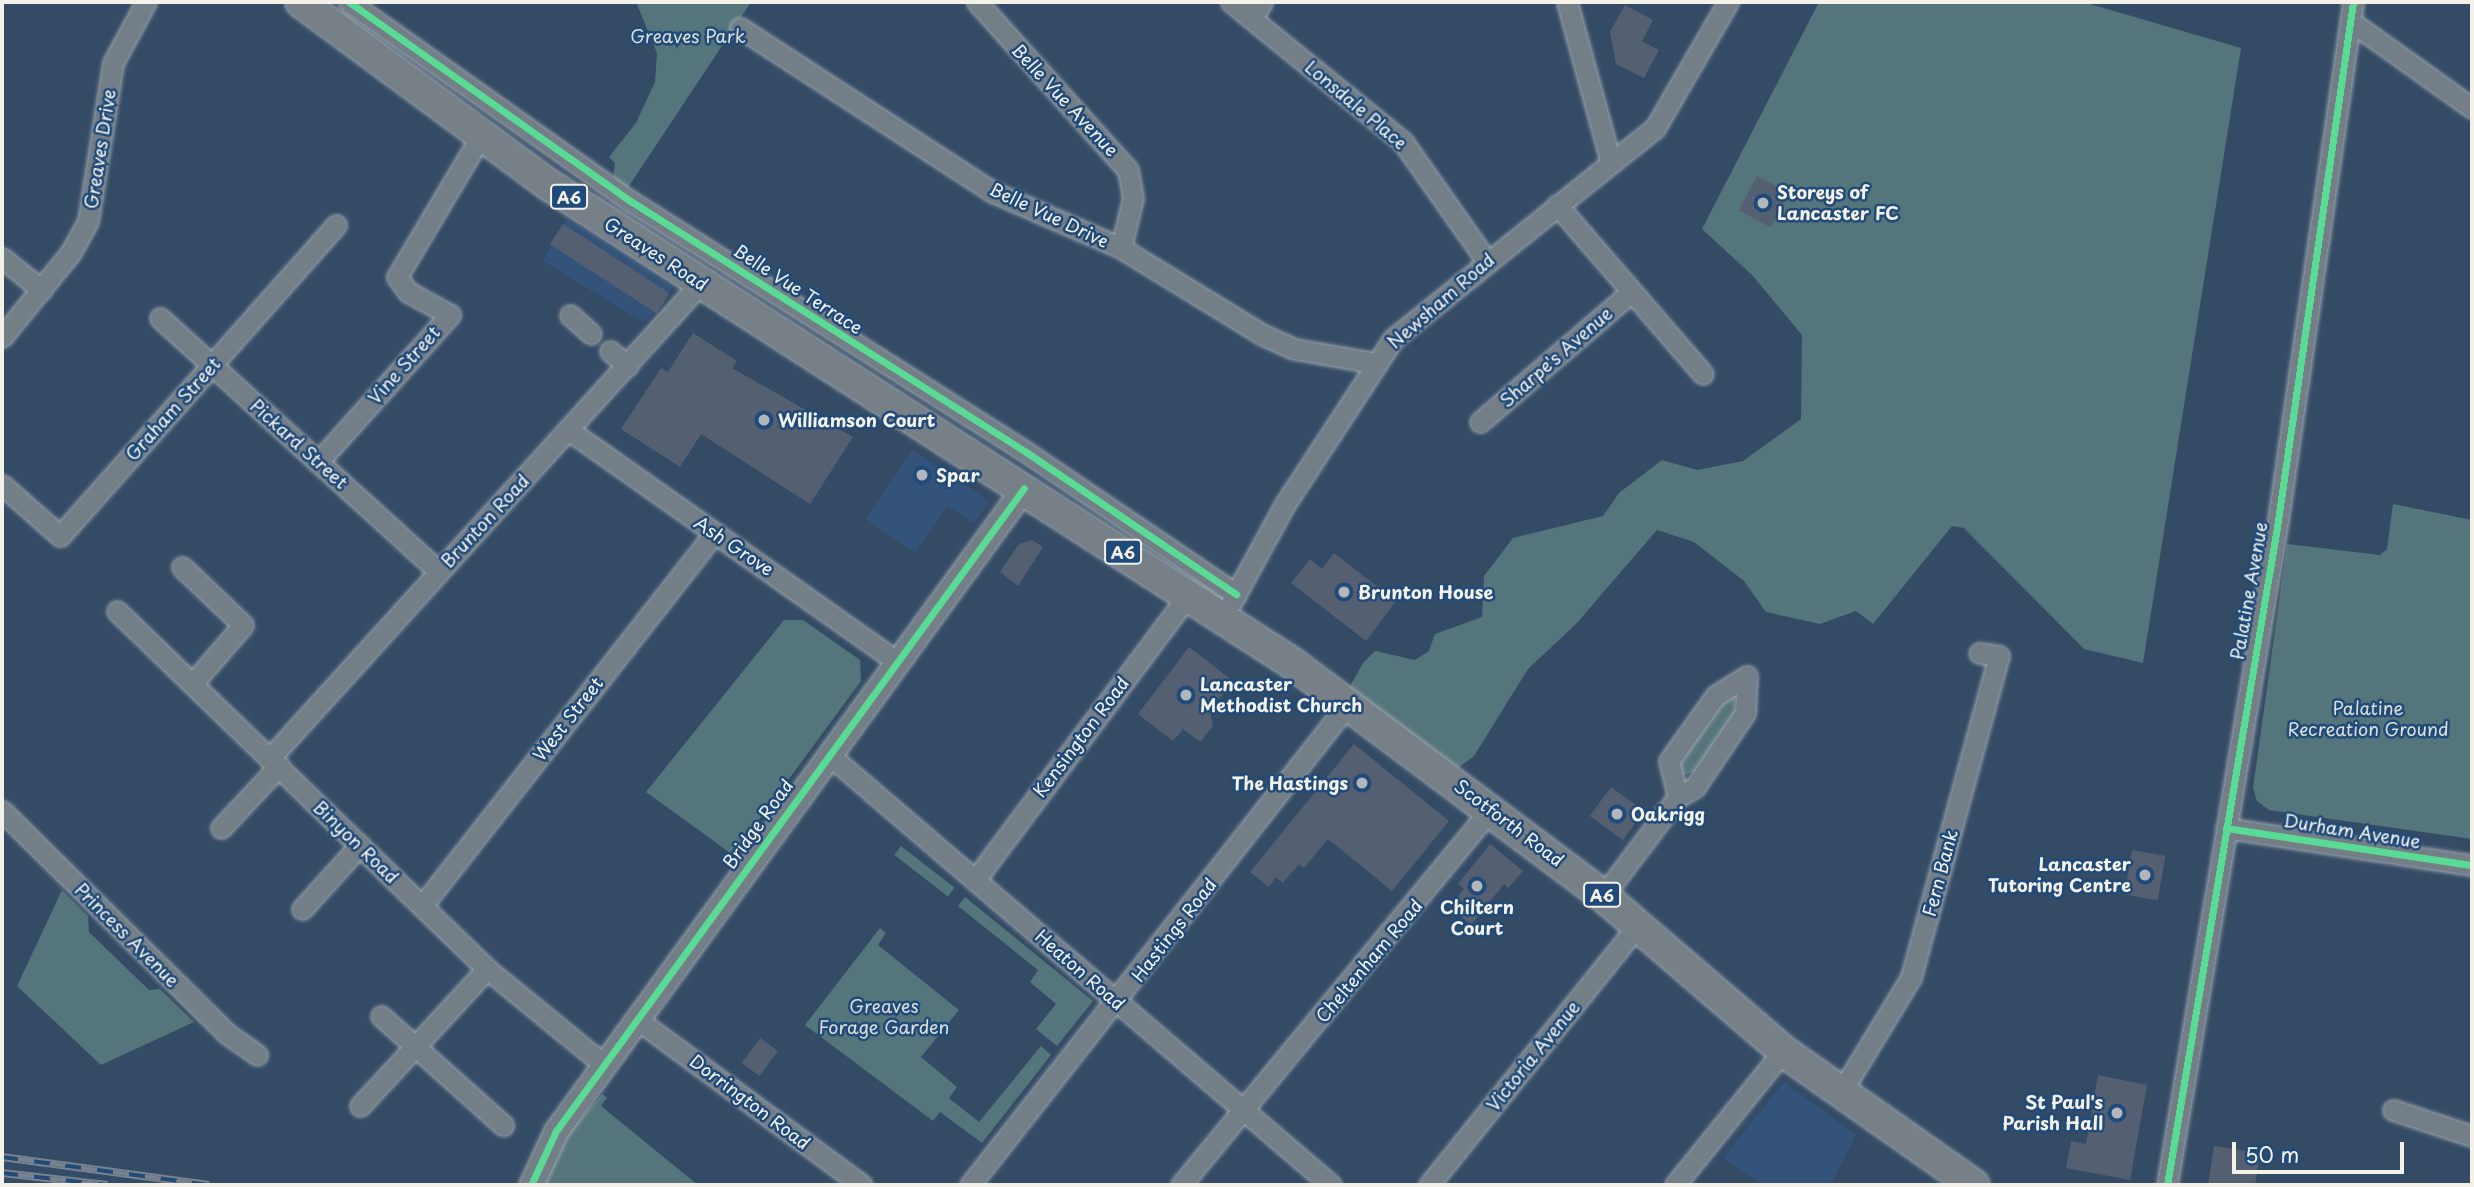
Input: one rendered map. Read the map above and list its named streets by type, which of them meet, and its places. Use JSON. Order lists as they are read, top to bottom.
{
  "streets": {
    "main road": ["A6", "Greaves Road", "Scotforth Road"],
    "street": [
      "Belle Vue Avenue",
      "Lonsdale Place",
      "Greaves Drive",
      "Belle Vue Drive",
      "Belle Vue Terrace",
      "Newsham Road",
      "Sharpe's Avenue",
      "Vine Street",
      "Graham Street",
      "Pickard Street",
      "Brunton Road",
      "Ash Grove",
      "Palatine Avenue",
      "West Street",
      "Kensington Road",
      "Bridge Road",
      "Durham Avenue",
      "Binyon Road",
      "Fern Bank",
      "Hastings Road",
      "Princess Avenue",
      "Cheltenham Road",
      "Heaton Road",
      "Victoria Avenue",
      "Dorrington Road"
    ]
  },
  "crossings": [
    ["Belle Vue Avenue", "Belle Vue Drive"],
    ["Lonsdale Place", "Newsham Road"],
    ["Belle Vue Drive", "Newsham Road"],
    ["Greaves Road", "Vine Street"],
    ["Greaves Road", "Brunton Road"],
    ["Greaves Road", "Scotforth Road"],
    ["Greaves Road", "Bridge Road"],
    ["Belle Vue Terrace", "Newsham Road"],
    ["Belle Vue Terrace", "Scotforth Road"],
    ["Newsham Road", "Scotforth Road"],
    ["Vine Street", "Pickard Street"],
    ["Graham Street", "Pickard Street"],
    ["Pickard Street", "Brunton Road"],
    ["Brunton Road", "Ash Grove"],
    ["Brunton Road", "Binyon Road"],
    ["Ash Grove", "West Street"],
    ["Ash Grove", "Bridge Road"],
    ["Palatine Avenue", "Durham Avenue"],
    ["West Street", "Binyon Road"],
    ["Kensington Road", "Scotforth Road"],
    ["Kensington Road", "Heaton Road"],
    ["Scotforth Road", "Bridge Road"],
    ["Scotforth Road", "Fern Bank"],
    ["Scotforth Road", "Hastings Road"],
    ["Scotforth Road", "Cheltenham Road"],
    ["Scotforth Road", "Victoria Avenue"],
    ["Bridge Road", "Binyon Road"],
    ["Bridge Road", "Heaton Road"],
    ["Bridge Road", "Dorrington Road"],
    ["Hastings Road", "Heaton Road"],
    ["Cheltenham Road", "Heaton Road"]
  ],
  "parks": ["Greaves Park", "Palatine Recreation Ground", "Greaves Forage Garden"],
  "places": [
    "Storeys of Lancaster FC",
    "Williamson Court",
    "Spar",
    "Brunton House",
    "Lancaster Methodist Church",
    "The Hastings",
    "Oakrigg",
    "Lancaster Tutoring Centre",
    "Chiltern Court",
    "St Paul's Parish Hall"
  ],
  "scale_bar": "50 m"
}
